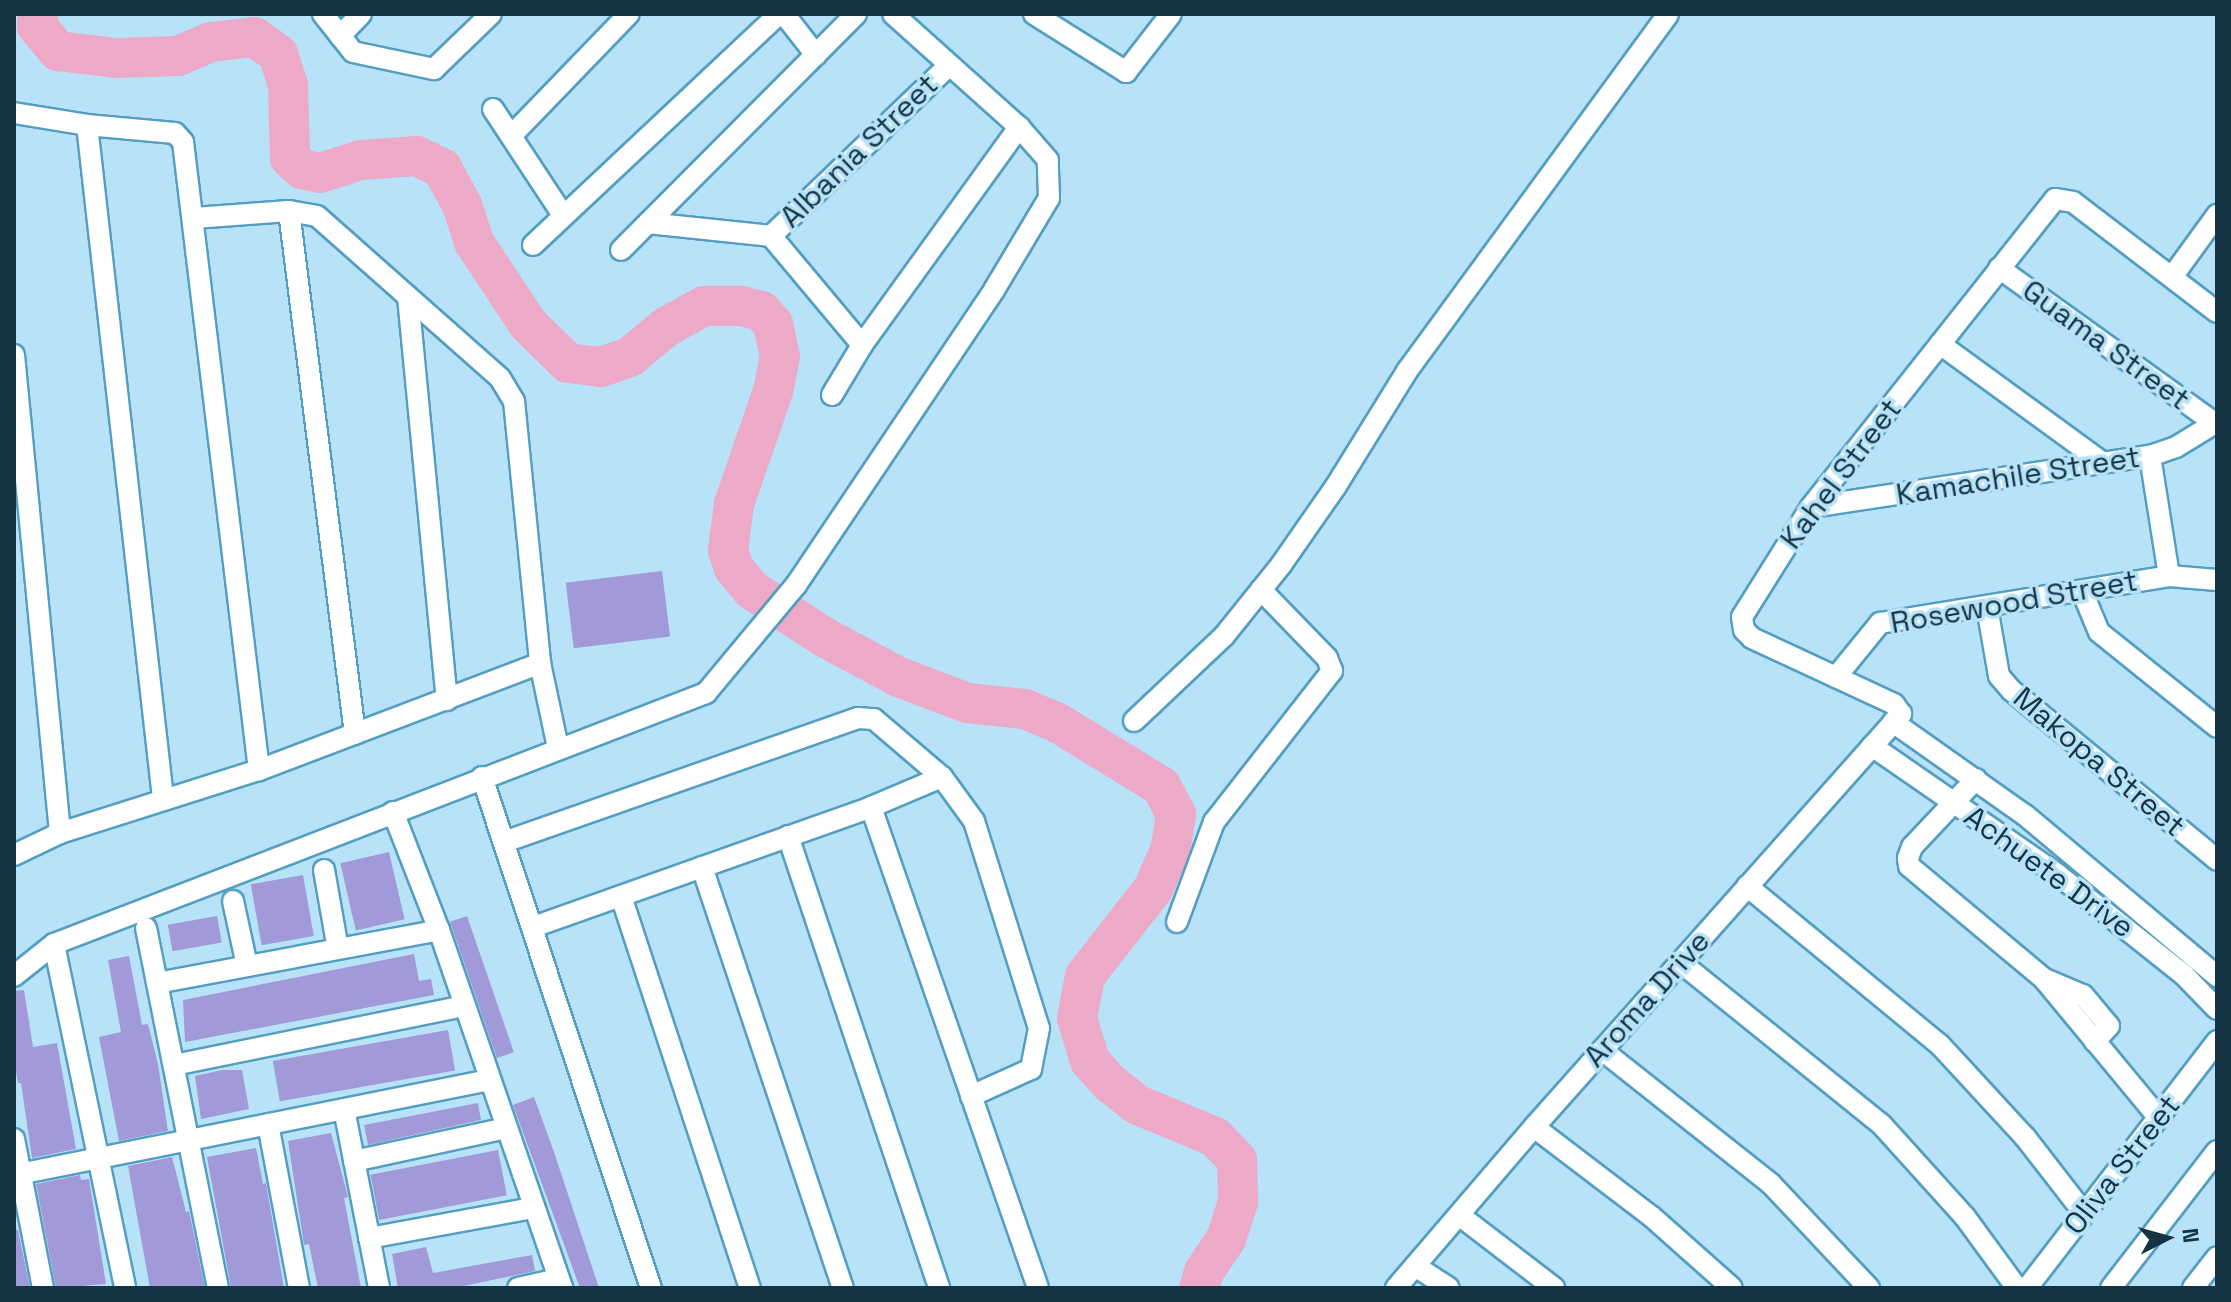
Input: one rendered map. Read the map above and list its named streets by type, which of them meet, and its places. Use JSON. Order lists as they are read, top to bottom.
{
  "streets": {
    "street": [
      "Albania Street",
      "Guama Street",
      "Kahel Street",
      "Kamachile Street",
      "Rosewood Street",
      "Makopa Street",
      "Achuete Drive",
      "Aroma Drive",
      "Oliva Street"
    ]
  },
  "crossings": [
    ["Guama Street", "Kahel Street"],
    ["Guama Street", "Kamachile Street"],
    ["Kahel Street", "Kamachile Street"],
    ["Kahel Street", "Rosewood Street"],
    ["Kahel Street", "Achuete Drive"],
    ["Kahel Street", "Aroma Drive"],
    ["Rosewood Street", "Makopa Street"],
    ["Achuete Drive", "Aroma Drive"]
  ],
  "north": "right"
}
